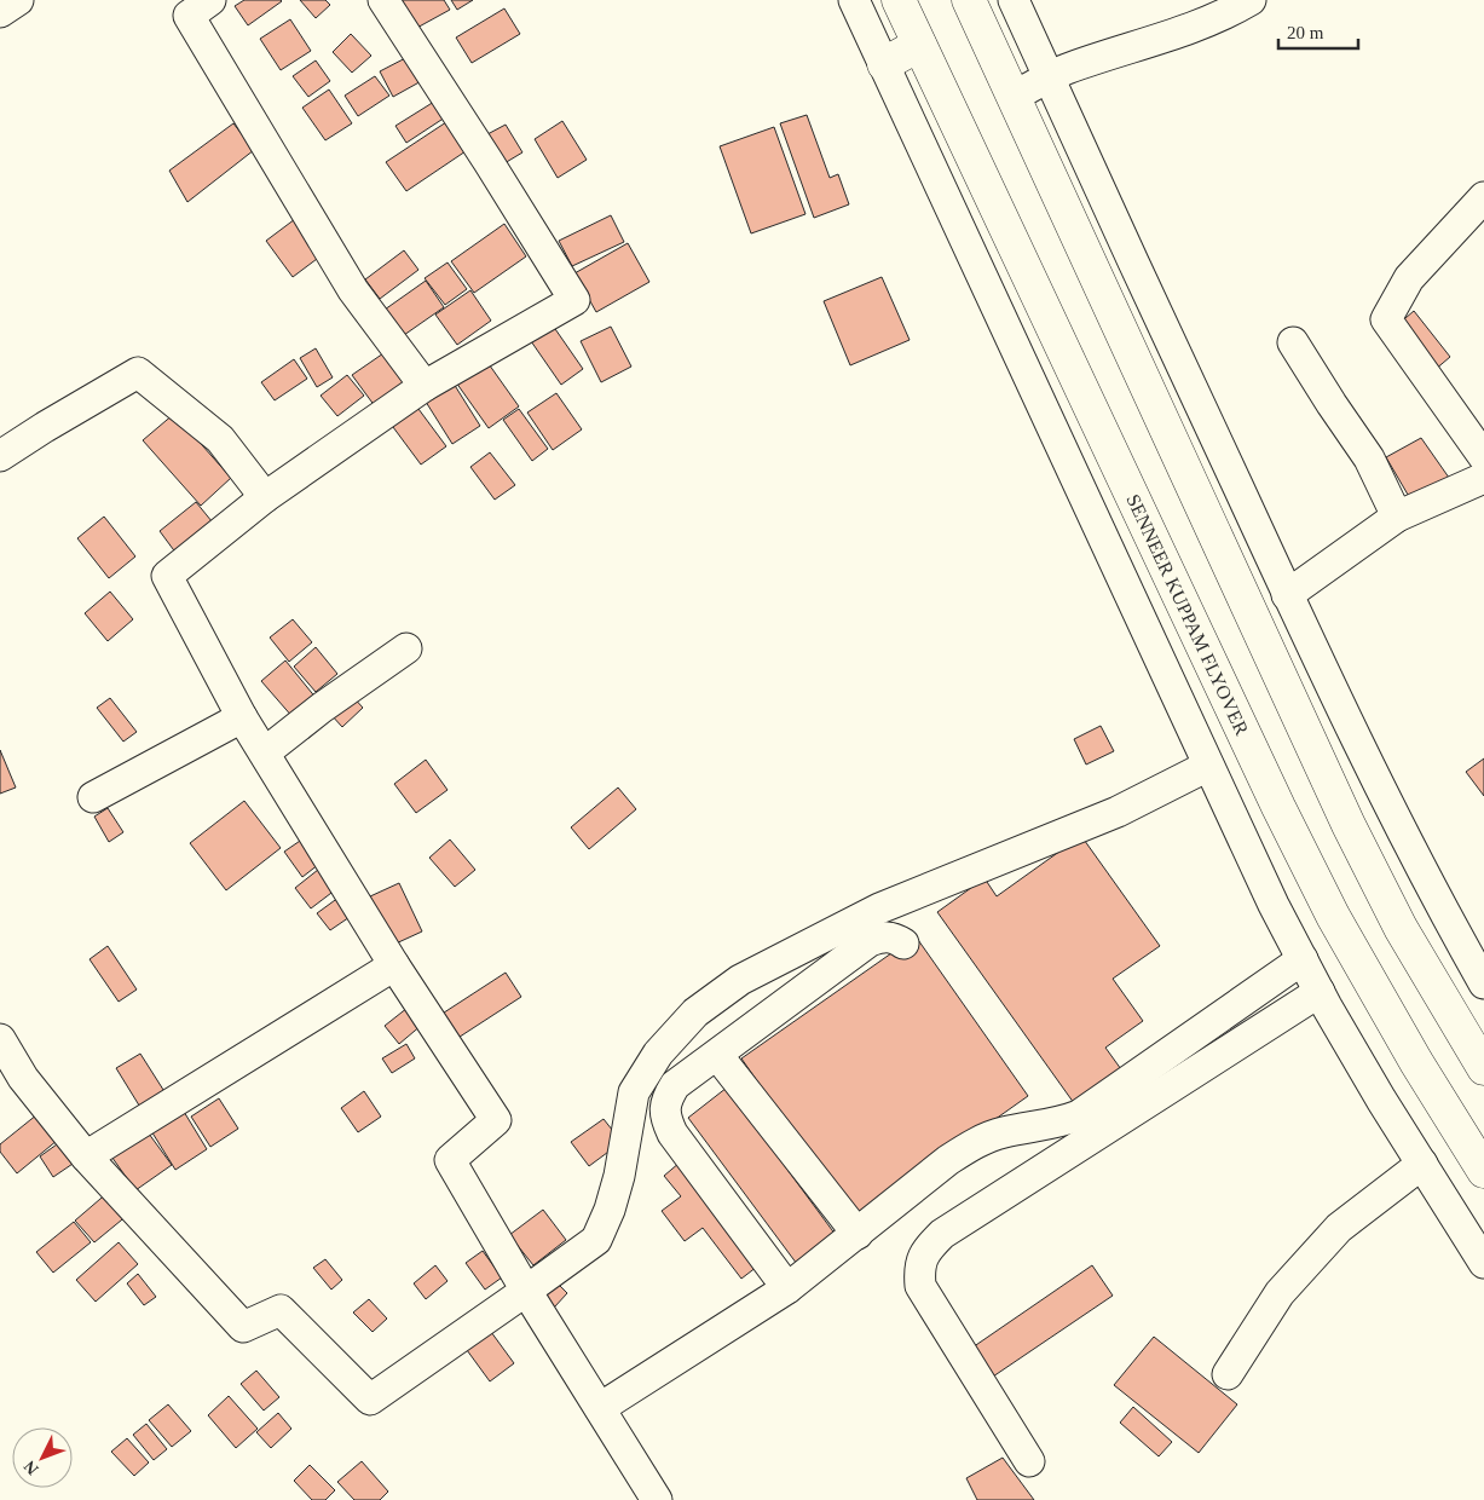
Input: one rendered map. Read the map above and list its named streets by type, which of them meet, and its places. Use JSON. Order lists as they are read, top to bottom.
{
  "streets": {
    "highway": ["SENNEER KUPPAM FLYOVER"]
  },
  "scale_bar": "20 m",
  "north": "bottom left"
}
